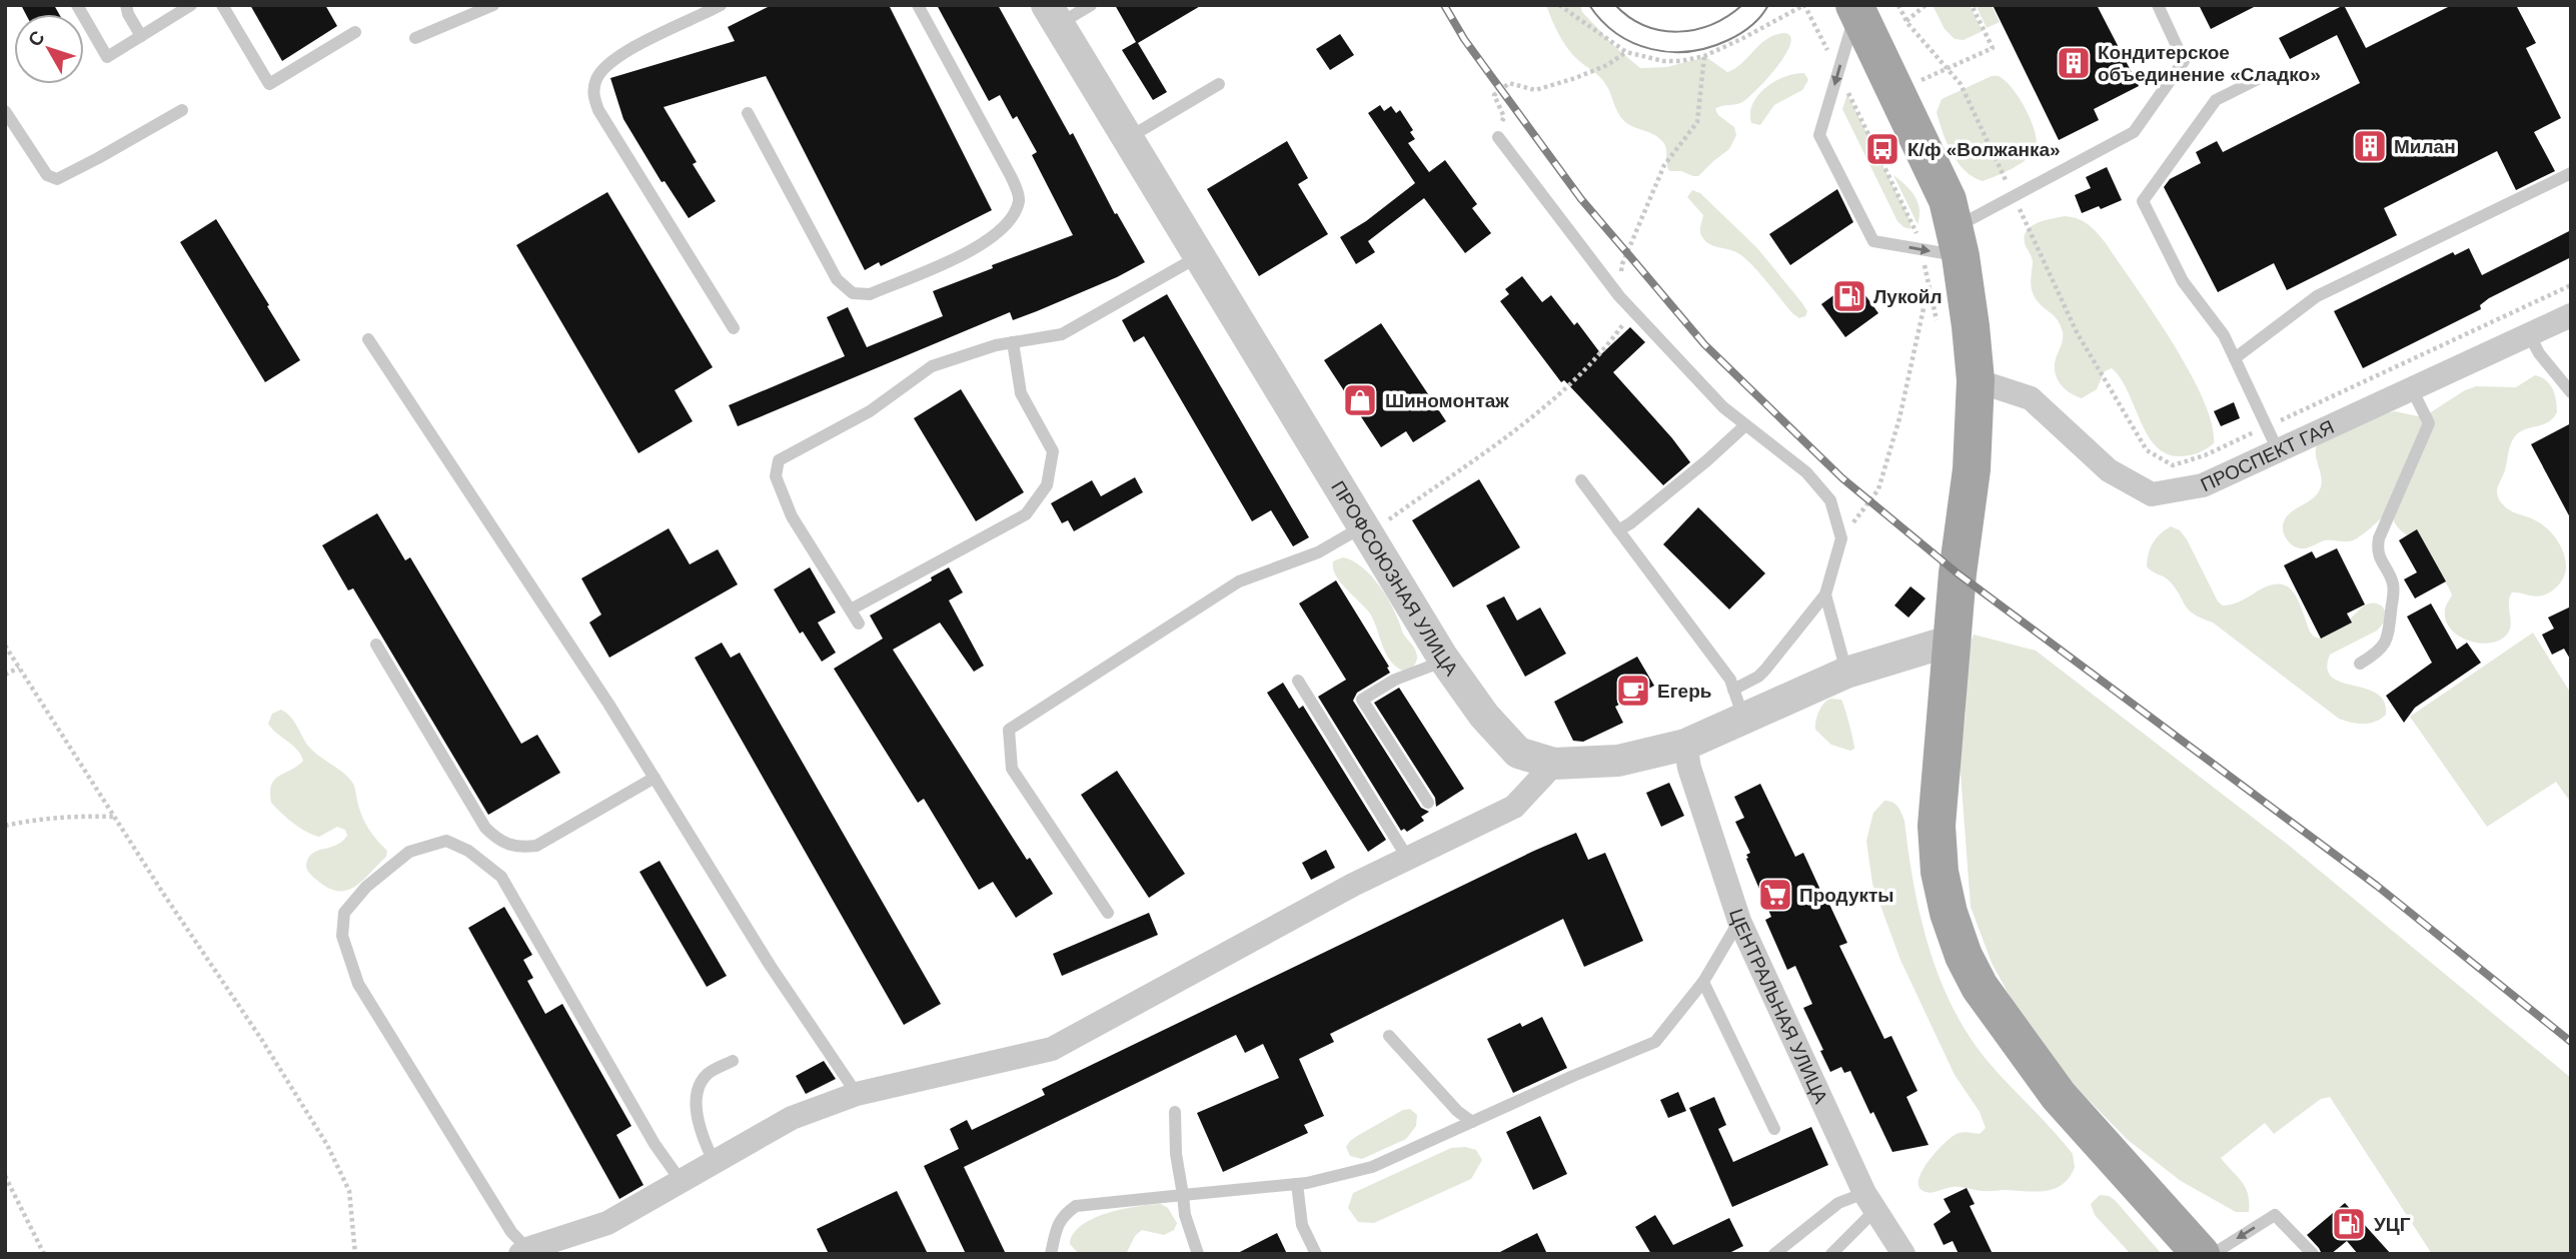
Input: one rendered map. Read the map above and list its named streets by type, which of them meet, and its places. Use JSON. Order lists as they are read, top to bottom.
{
  "streets": {
    "street": ["ПРОСПЕКТ ГАЯ", "ПРОФСОЮЗНАЯ УЛИЦА", "ЦЕНТРАЛЬНАЯ УЛИЦА"]
  },
  "crossings": [
    ["ПРОФСОЮЗНАЯ УЛИЦА", "ЦЕНТРАЛЬНАЯ УЛИЦА"]
  ],
  "places": {
    "building": ["Кондитерское объединение «Сладко»", "Милан"],
    "bus stop": ["К/ф «Волжанка»"],
    "fuel station": ["Лукойл", "УЦГ"],
    "shop": ["Шиномонтаж"],
    "cafe": ["Егерь"],
    "supermarket": ["Продукты"]
  },
  "north": "top left"
}
